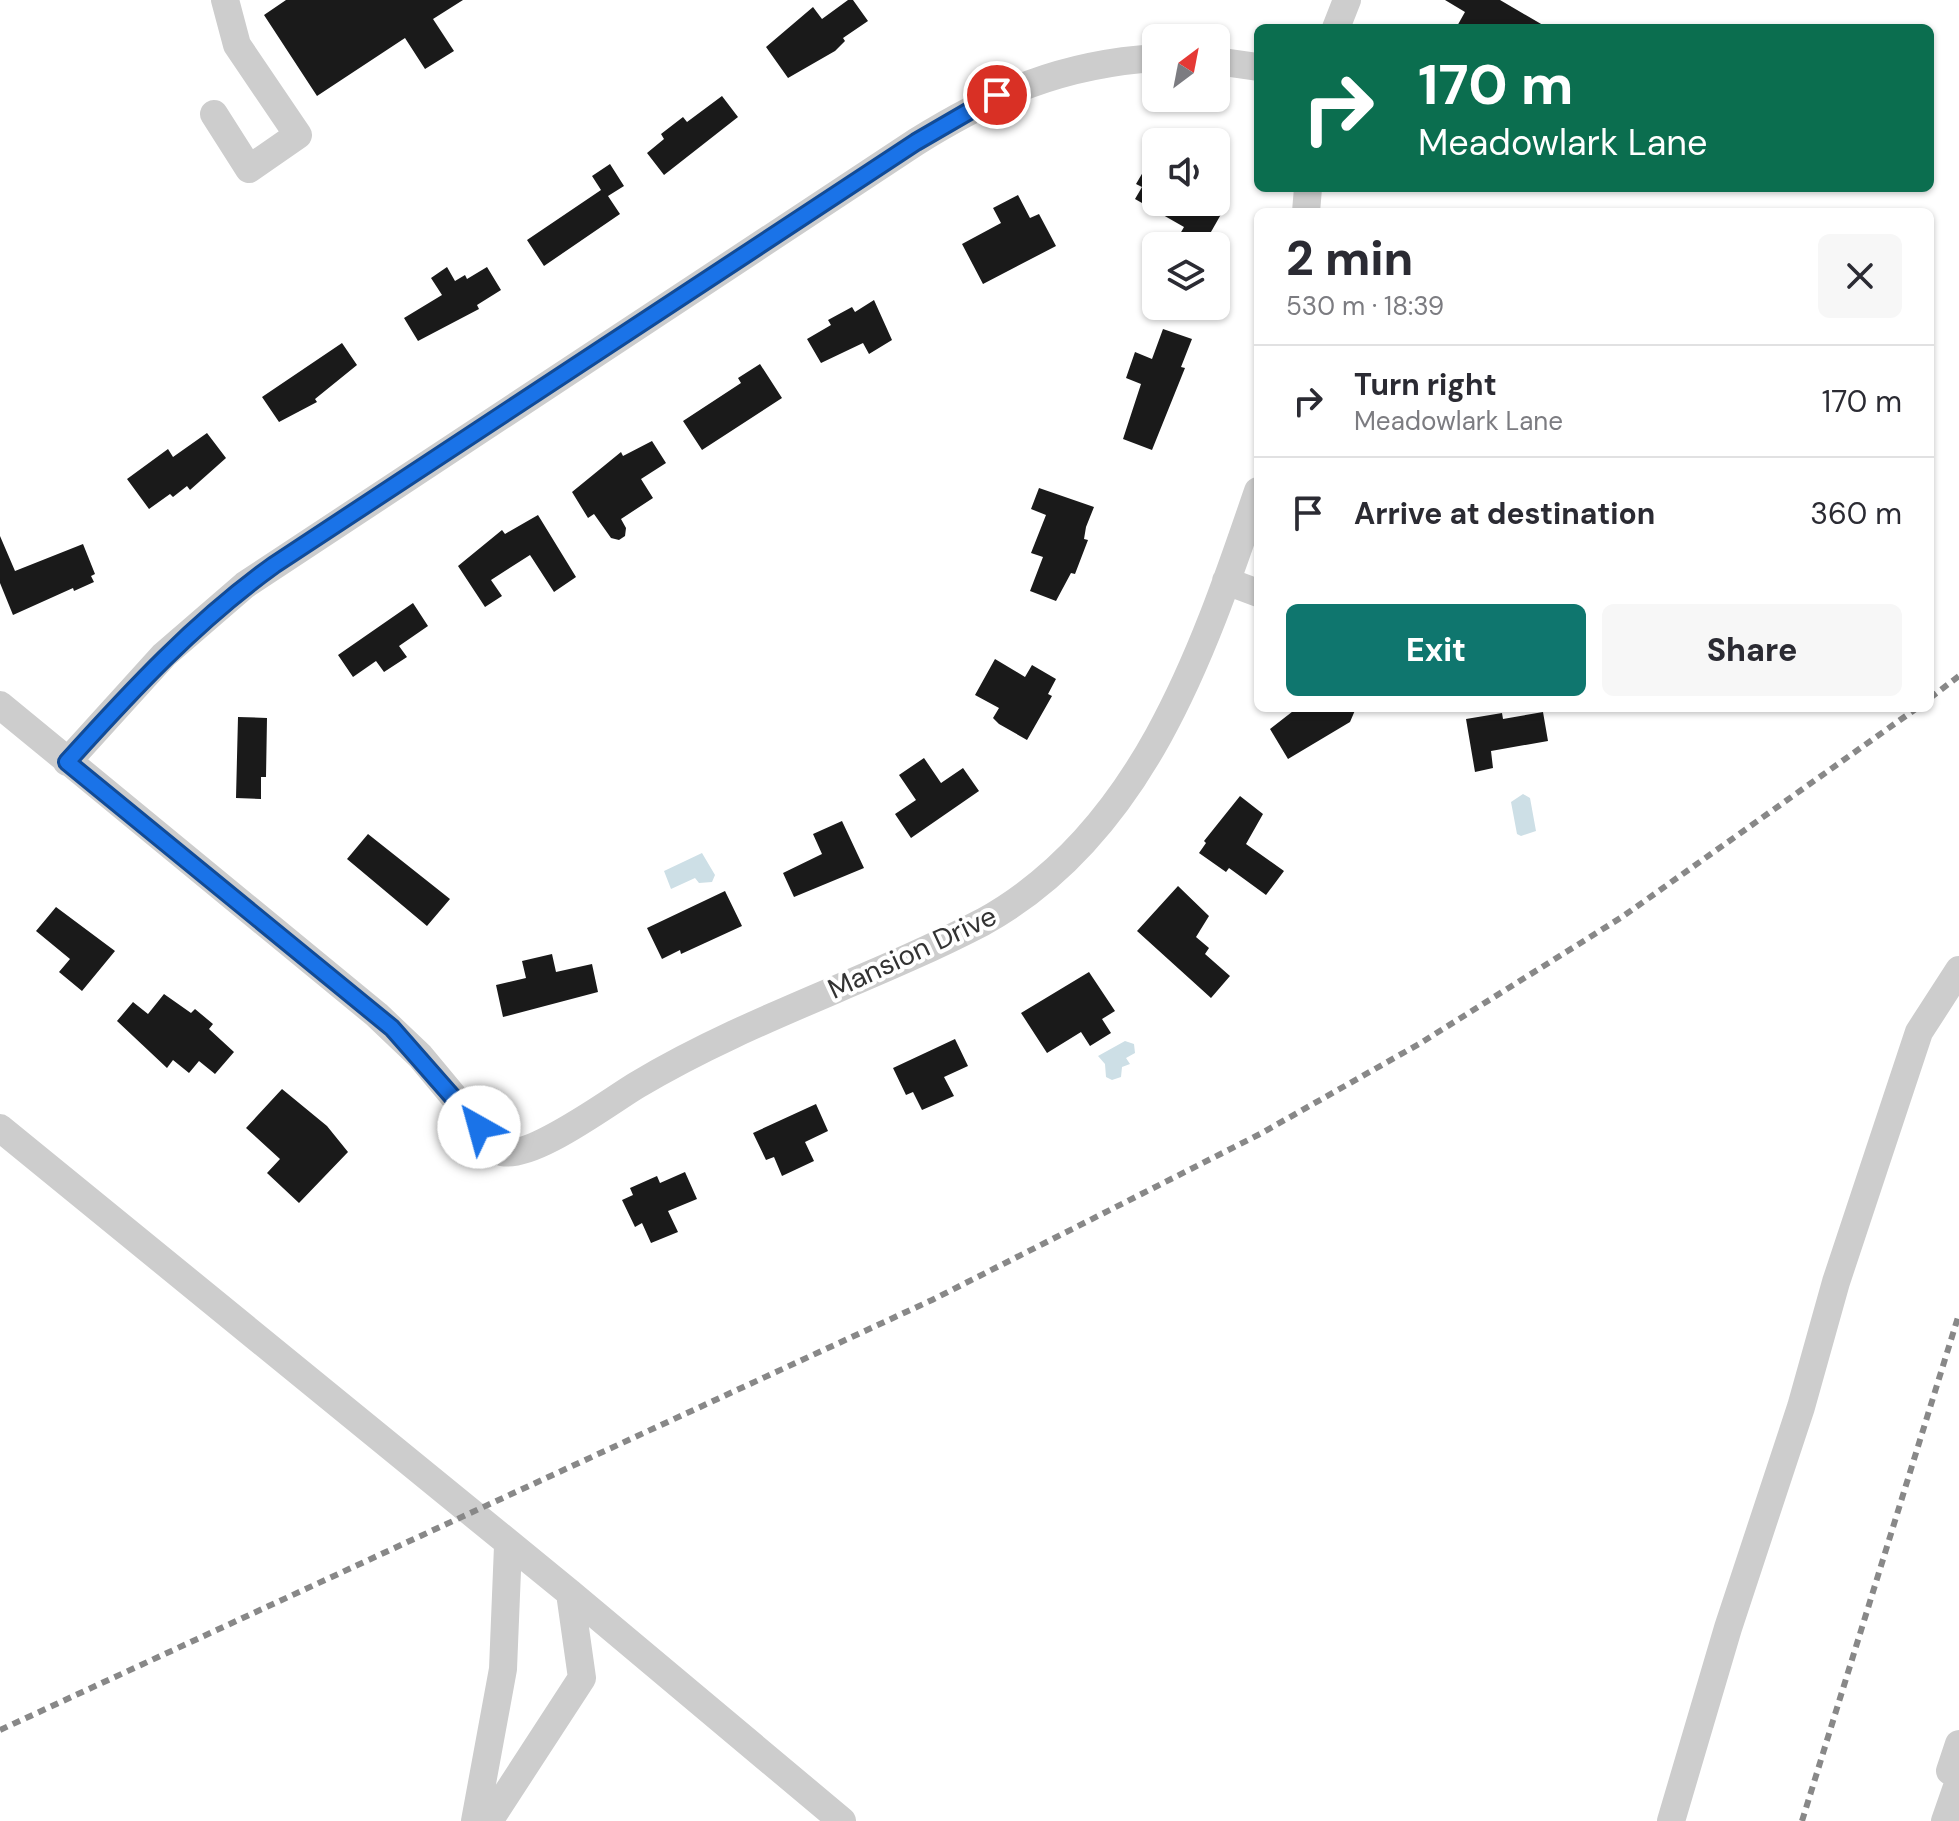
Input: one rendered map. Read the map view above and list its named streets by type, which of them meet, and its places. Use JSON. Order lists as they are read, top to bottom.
{
  "streets": {
    "street": ["Mansion Drive"]
  },
  "north": "top right",
  "page": {
    "turn": ["170 m", "Meadowlark Lane"],
    "heading": ["2 min", "530 m · 18:39"],
    "list": [
      {
        "name": "Turn right",
        "note": "Meadowlark Lane",
        "value": "170 m"
      },
      {
        "name": "Arrive at destination",
        "value": "360 m"
      }
    ],
    "buttons": ["Exit", "Share"]
  }
}
